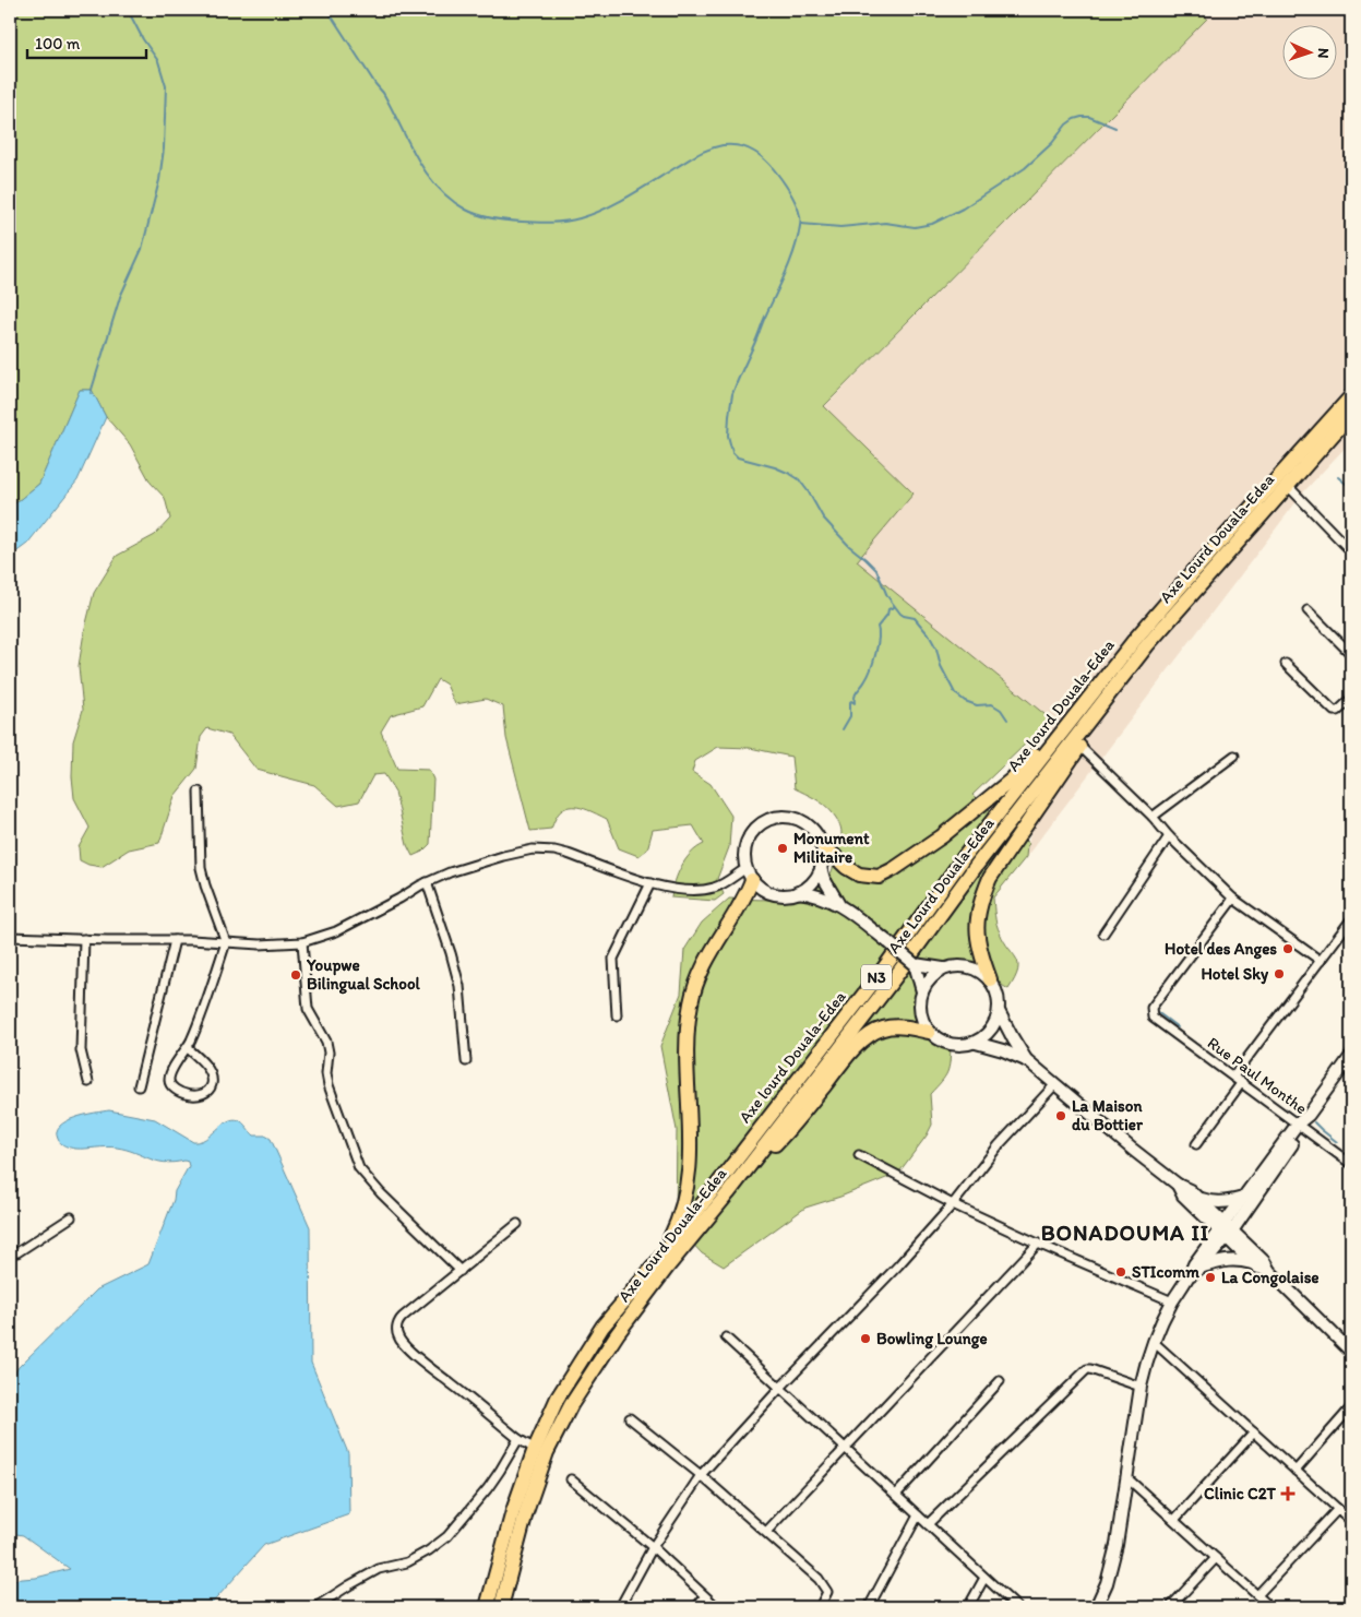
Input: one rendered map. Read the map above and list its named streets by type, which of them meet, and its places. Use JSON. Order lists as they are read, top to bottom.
{
  "streets": {
    "highway": ["Axe Lourd Douala-Edea", "Axe lourd Douala-Edea", "N3"],
    "street": ["Rue Paul Monthe"]
  },
  "crossings": [
    ["Axe Lourd Douala-Edea", "Axe lourd Douala-Edea"]
  ],
  "districts": ["BONADOUMA II"],
  "places": {
    "other": [
      "Monument Militaire",
      "Hotel des Anges",
      "Hotel Sky",
      "Youpwe Bilingual School",
      "La Maison du Bottier",
      "STIcomm",
      "La Congolaise",
      "Bowling Lounge"
    ],
    "health": ["Clinic C2T"]
  },
  "scale_bar": "100 m",
  "north": "right"
}
